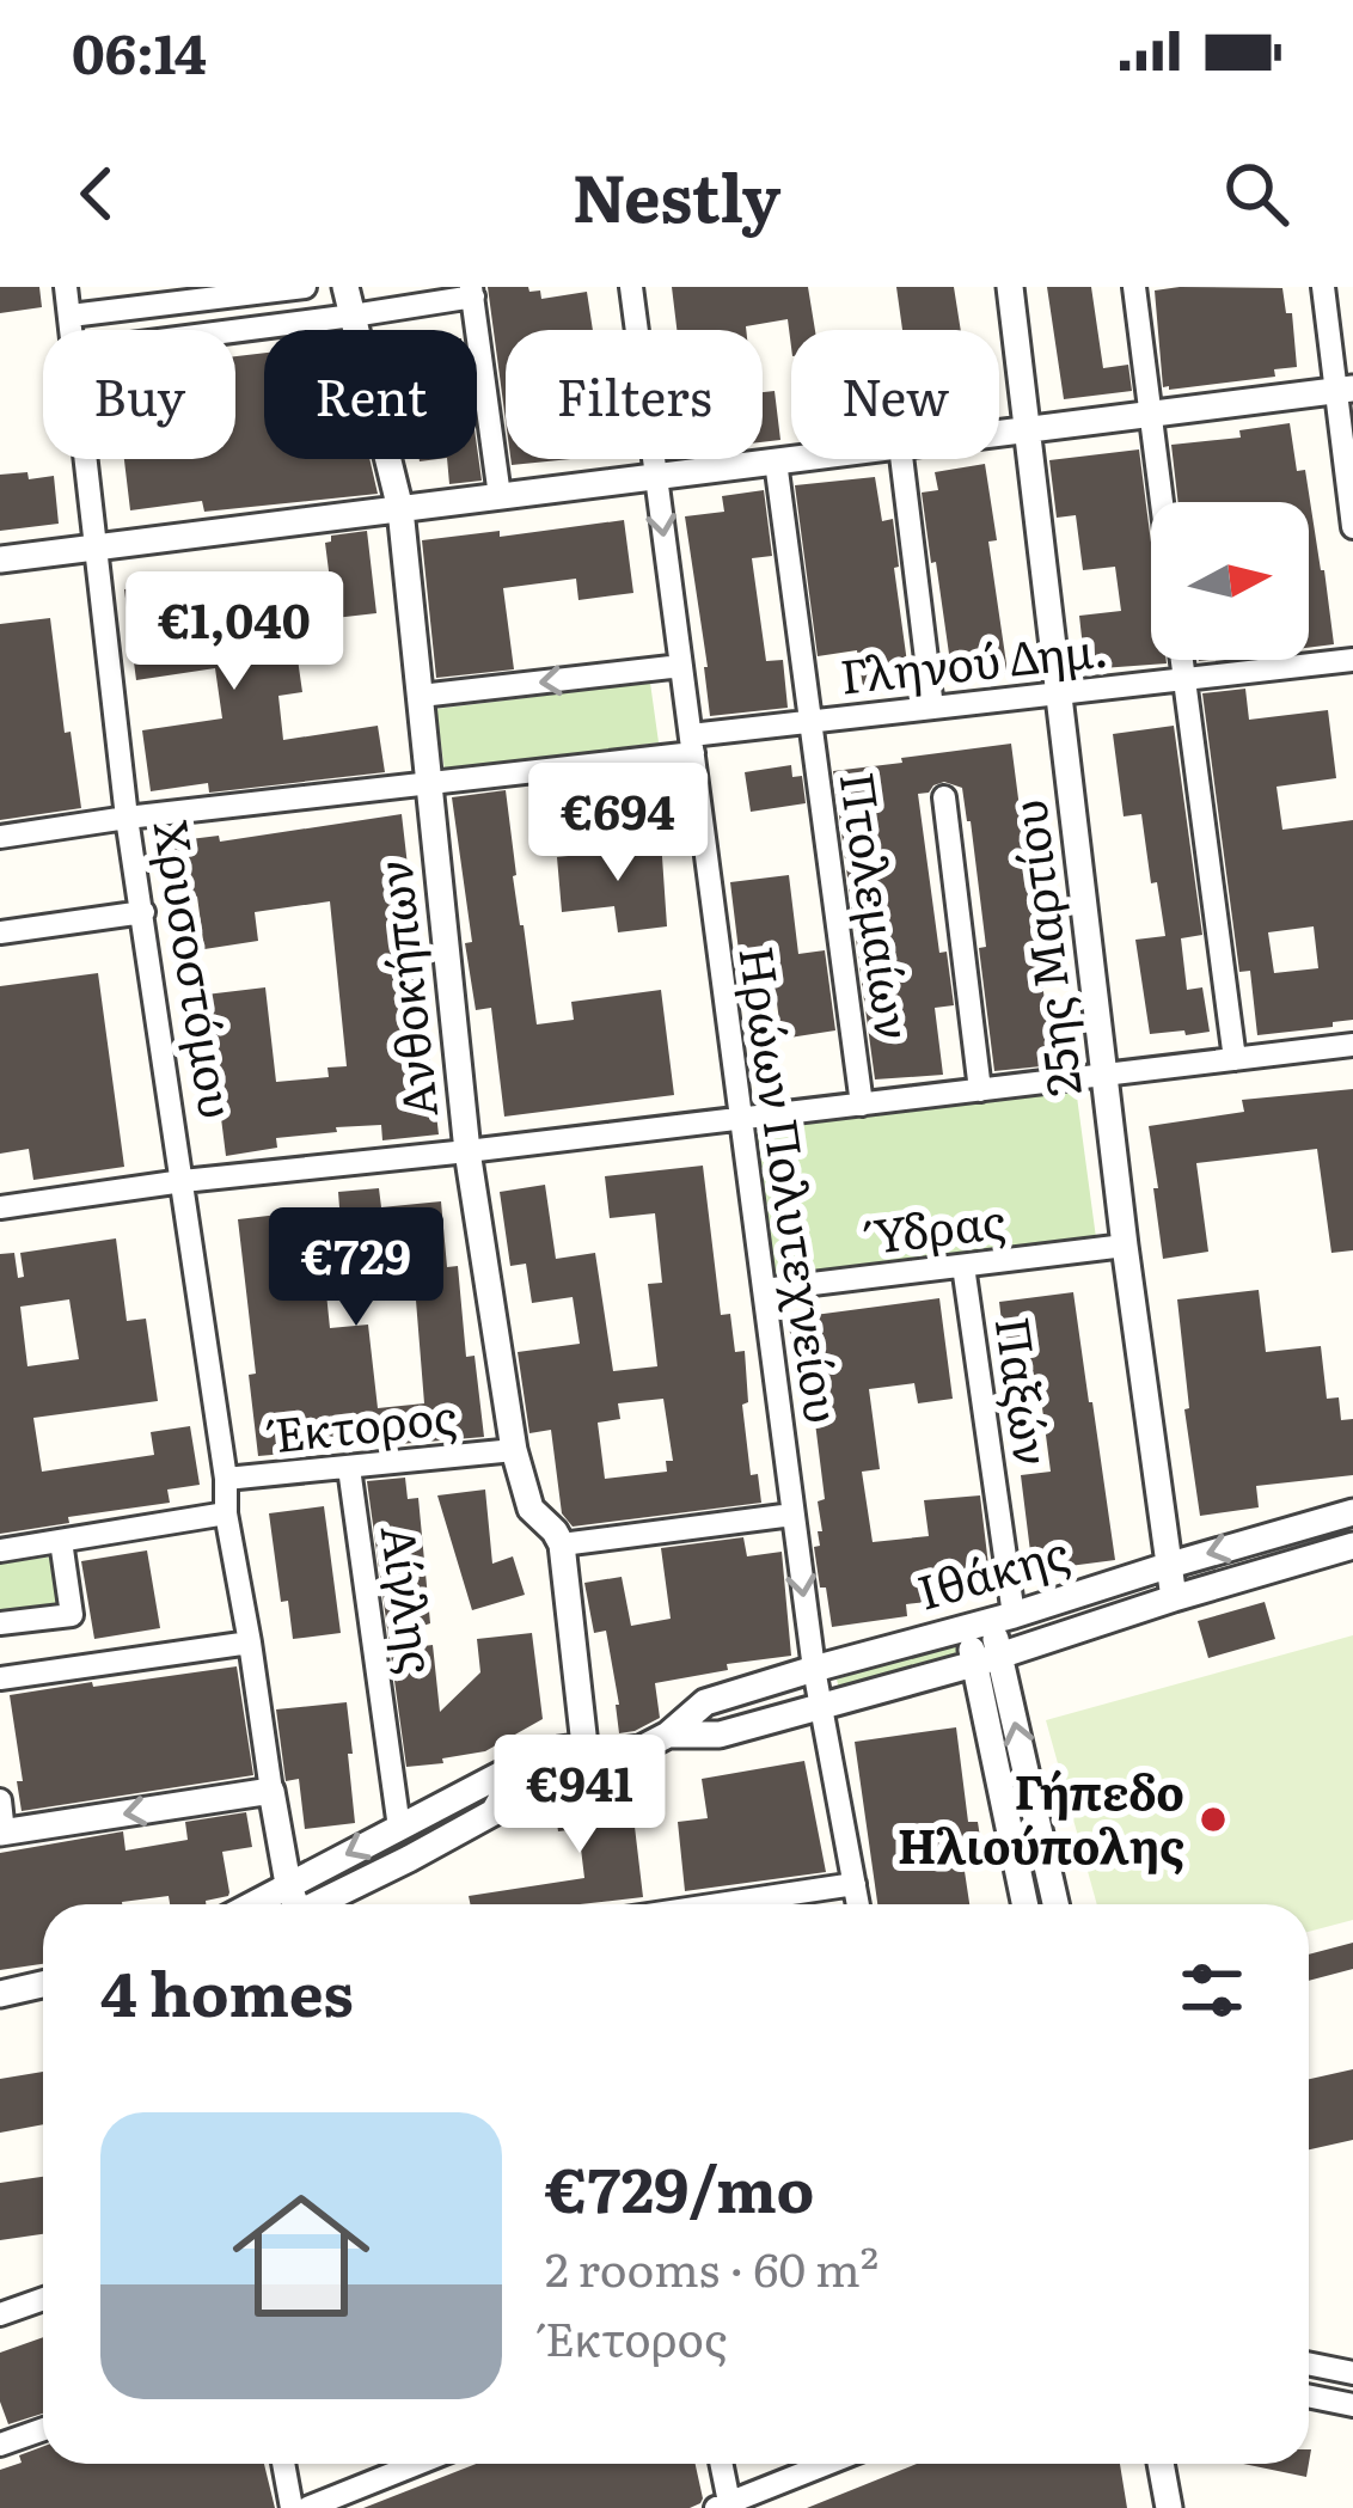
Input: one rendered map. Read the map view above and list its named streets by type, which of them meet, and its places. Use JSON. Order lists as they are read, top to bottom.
{
  "streets": {
    "street": [
      "Γληνού Δημ.",
      "Πτολεμαίων",
      "25ης Μαρτίου",
      "Χρυσοστόμου",
      "Ανθοκήπων",
      "Ηρώων Πολυτεχνείου",
      "Ύδρας",
      "Παξών",
      "Έκτορος",
      "Ιθάκης",
      "Αίγλης"
    ]
  },
  "crossings": [
    ["Γληνού Δημ.", "Πτολεμαίων"],
    ["Γληνού Δημ.", "25ης Μαρτίου"],
    ["Γληνού Δημ.", "Χρυσοστόμου"],
    ["Γληνού Δημ.", "Ανθοκήπων"],
    ["Γληνού Δημ.", "Ηρώων Πολυτεχνείου"],
    ["25ης Μαρτίου", "Ύδρας"],
    ["25ης Μαρτίου", "Ιθάκης"],
    ["Χρυσοστόμου", "Έκτορος"],
    ["Χρυσοστόμου", "Ιθάκης"],
    ["Ανθοκήπων", "Έκτορος"],
    ["Ανθοκήπων", "Ιθάκης"],
    ["Ηρώων Πολυτεχνείου", "Ύδρας"],
    ["Ηρώων Πολυτεχνείου", "Ιθάκης"],
    ["Ύδρας", "Παξών"],
    ["Παξών", "Ιθάκης"],
    ["Έκτορος", "Αίγλης"],
    ["Ιθάκης", "Αίγλης"]
  ],
  "places": ["Γήπεδο Ηλιούπολης"],
  "north": "right",
  "page": {
    "status": "06:14",
    "header": "Nestly",
    "chip": [
      "Buy",
      "Rent",
      "Filters",
      "New"
    ],
    "price": [
      "€1,040",
      "€694",
      "€729",
      "€941"
    ],
    "heading": "4 homes",
    "list": [
      {
        "name": "€729/mo",
        "note": "2 rooms · 60 m² · Έκτορος"
      }
    ]
  }
}
